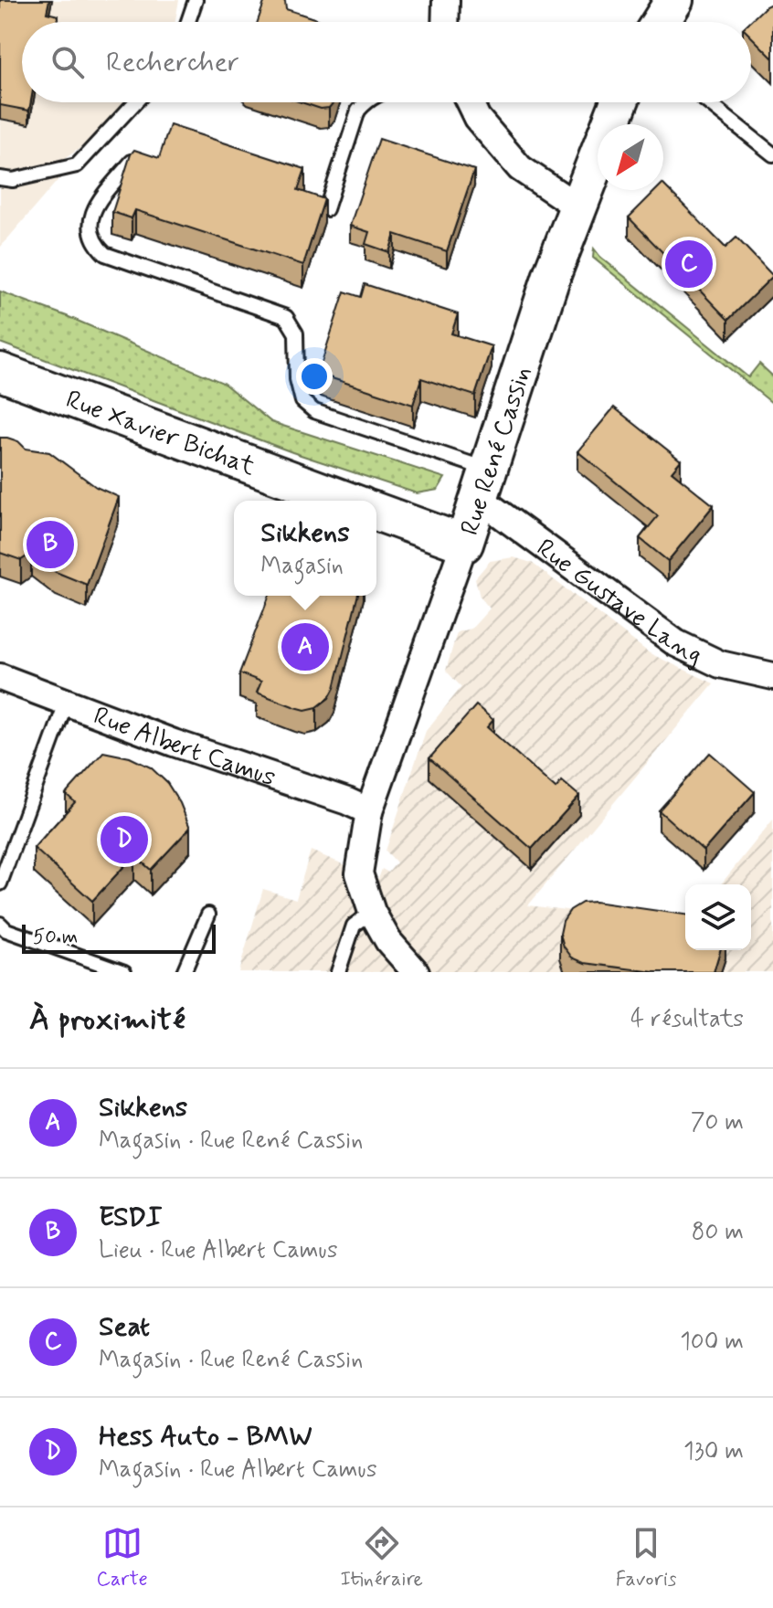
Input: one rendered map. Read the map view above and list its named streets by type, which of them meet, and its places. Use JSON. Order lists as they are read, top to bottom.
{
  "streets": {
    "main road": ["Rue Xavier Bichat", "Rue René Cassin"],
    "street": ["Rue Gustave Lang", "Rue Albert Camus"]
  },
  "crossings": [
    ["Rue René Cassin", "Rue Gustave Lang"],
    ["Rue René Cassin", "Rue Albert Camus"]
  ],
  "scale_bar": "50 m",
  "north": "bottom left",
  "page": {
    "search": "Rechercher",
    "pins": [
      "C",
      "B",
      "A",
      "D"
    ],
    "popup": ["Sikkens", "Magasin"],
    "scale": "50 m",
    "heading": ["À proximité", "4 résultats"],
    "list": [
      {
        "mark": "A",
        "name": "Sikkens",
        "note": "Magasin · Rue René Cassin",
        "value": "70 m"
      },
      {
        "mark": "B",
        "name": "ESDI",
        "note": "Lieu · Rue Albert Camus",
        "value": "80 m"
      },
      {
        "mark": "C",
        "name": "Seat",
        "note": "Magasin · Rue René Cassin",
        "value": "100 m"
      },
      {
        "mark": "D",
        "name": "Hess Auto - BMW",
        "note": "Magasin · Rue Albert Camus",
        "value": "130 m"
      }
    ],
    "nav": ["Carte", "Itinéraire", "Favoris"]
  }
}
